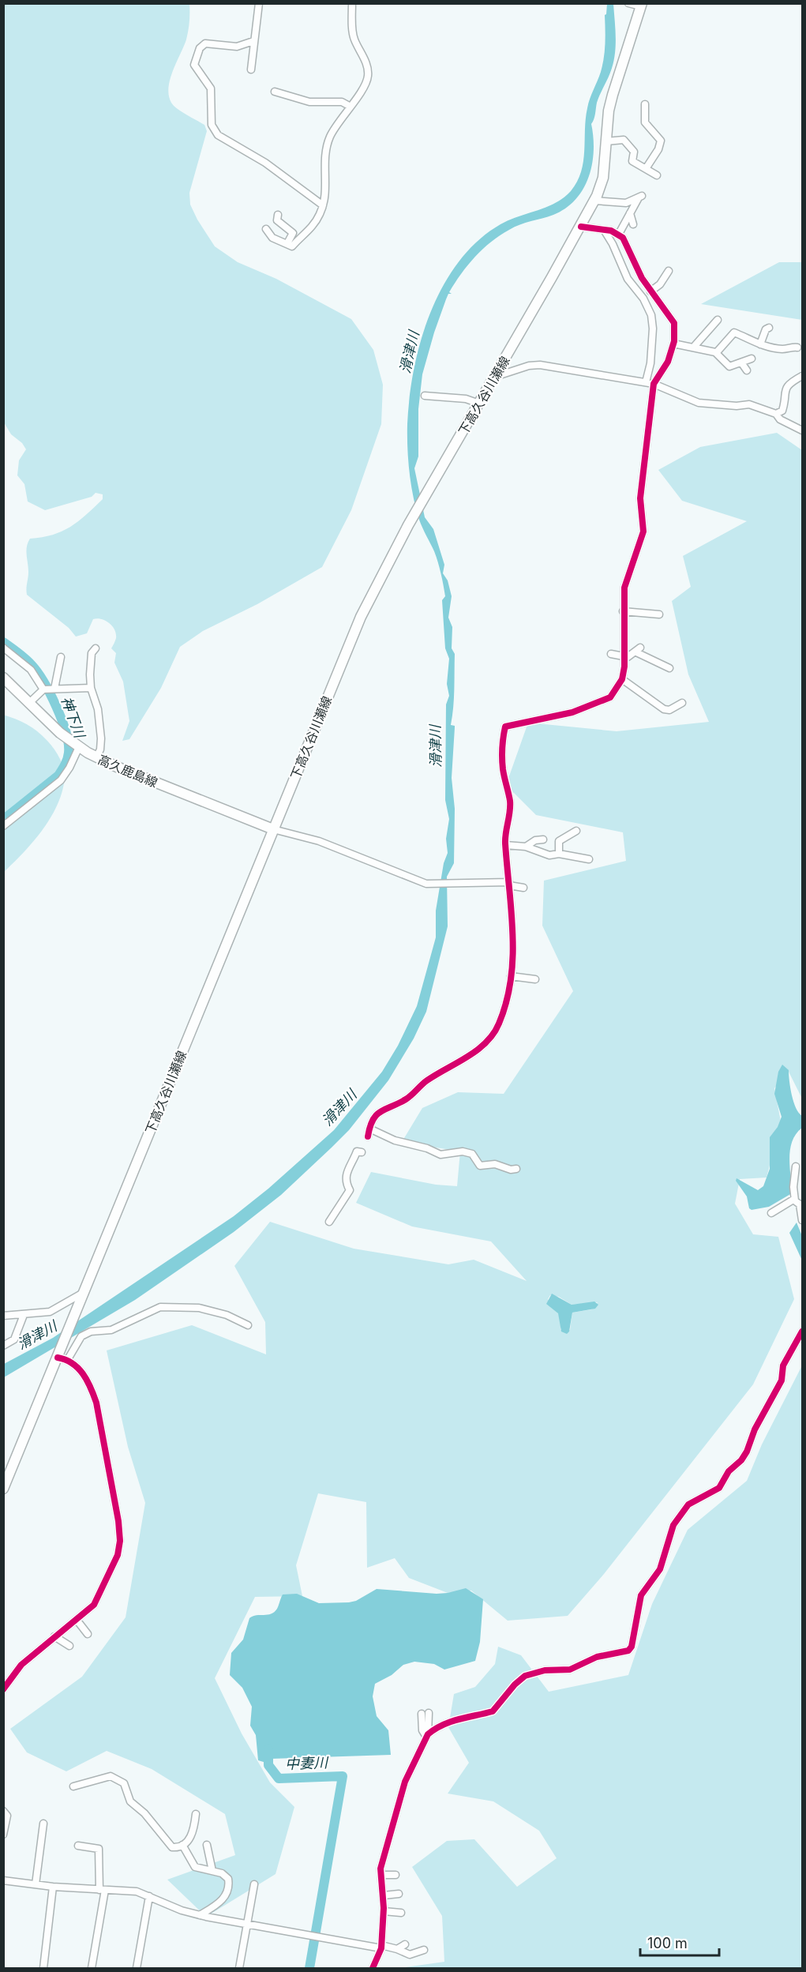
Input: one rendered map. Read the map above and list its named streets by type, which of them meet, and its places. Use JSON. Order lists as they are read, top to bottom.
{
  "streets": {
    "main road": ["下高久谷川瀬線", "高久鹿島線"]
  },
  "crossings": [
    ["下高久谷川瀬線", "高久鹿島線"]
  ],
  "water": ["滑津川", "神下川", "中妻川"],
  "scale_bar": "100 m"
}
